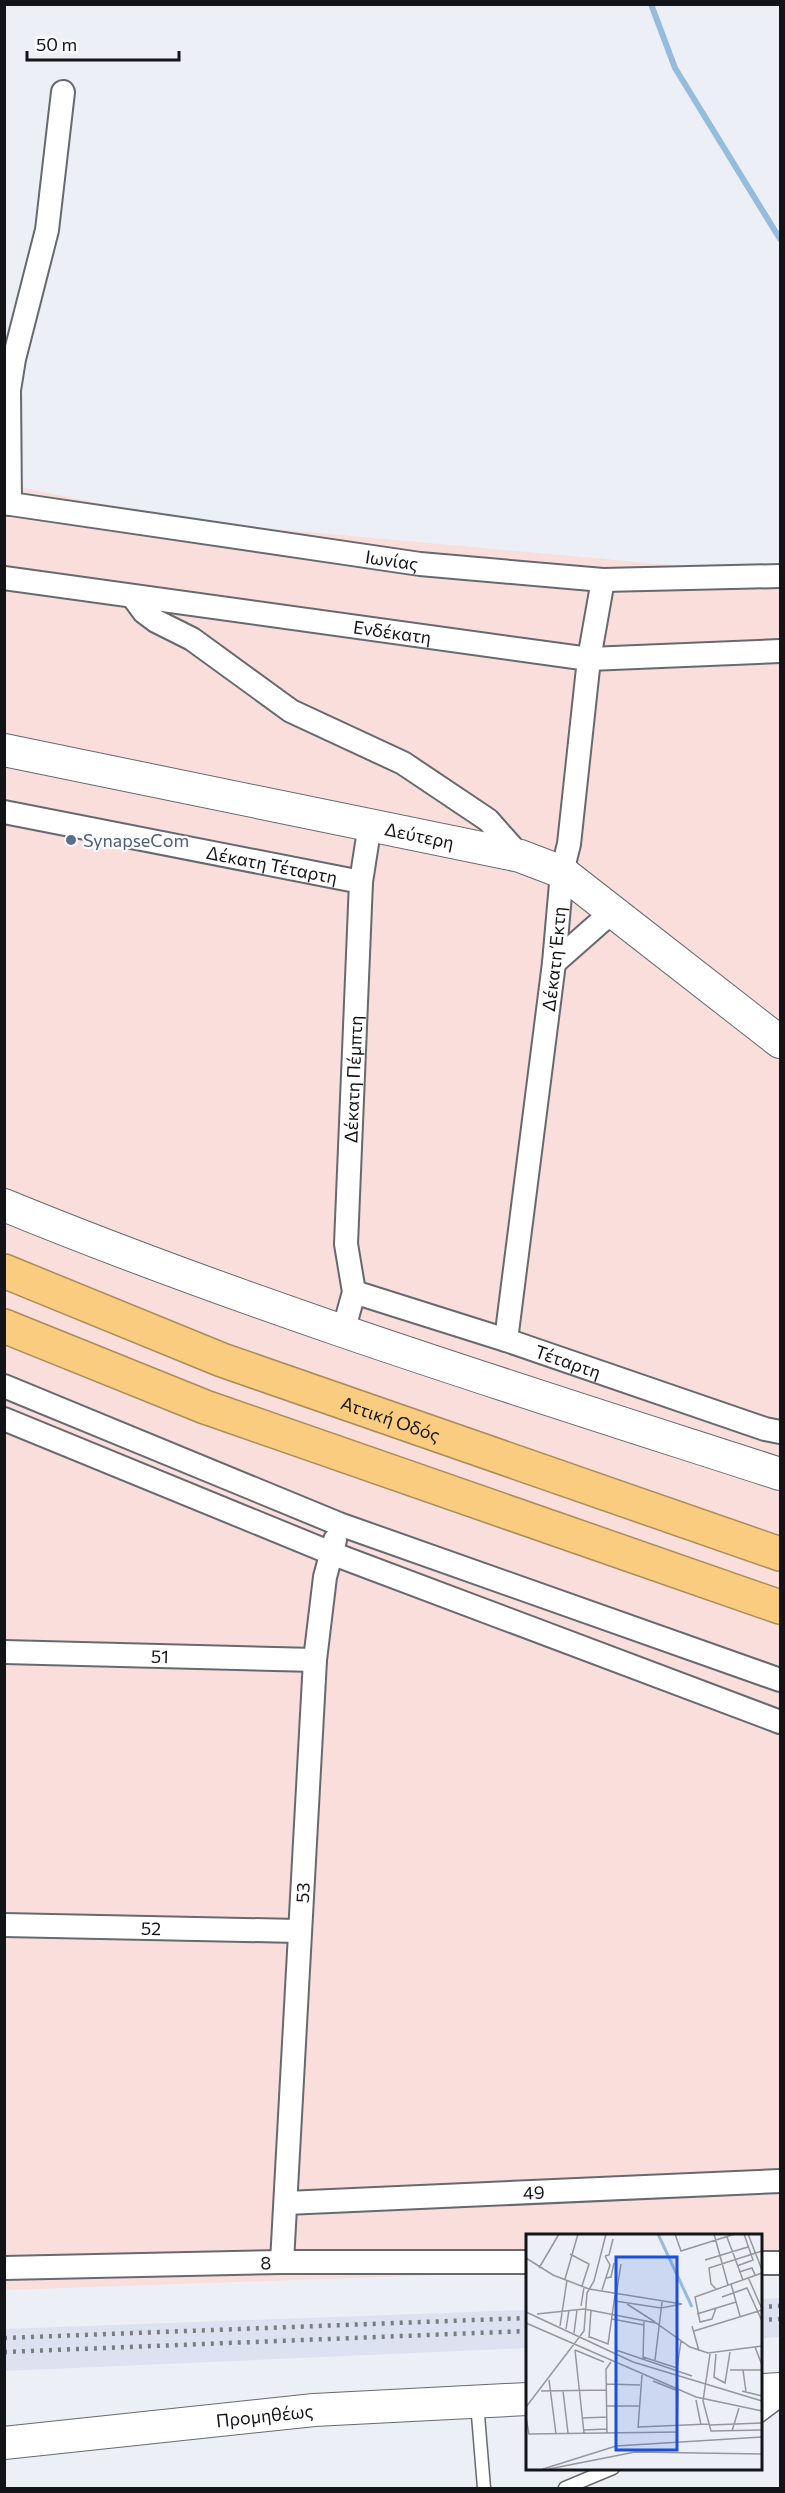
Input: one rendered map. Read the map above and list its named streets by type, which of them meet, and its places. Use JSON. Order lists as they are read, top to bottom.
{
  "streets": {
    "highway": ["Αττική Οδός"],
    "street": [
      "Ιωνίας",
      "Ενδέκατη",
      "Δεύτερη",
      "Δέκατη Τέταρτη",
      "Δέκατη Έκτη",
      "Δέκατη Πέμπτη",
      "Τέταρτη",
      "51",
      "53",
      "52",
      "49",
      "8",
      "Προμηθέως"
    ]
  },
  "crossings": [
    ["Ιωνίας", "Δέκατη Έκτη"],
    ["Ενδέκατη", "Δέκατη Έκτη"],
    ["Δεύτερη", "Δέκατη Έκτη"],
    ["Δεύτερη", "Δέκατη Πέμπτη"],
    ["Δέκατη Τέταρτη", "Δέκατη Πέμπτη"],
    ["Δέκατη Έκτη", "Τέταρτη"],
    ["Δέκατη Πέμπτη", "Τέταρτη"],
    ["51", "53"],
    ["53", "52"],
    ["53", "49"],
    ["53", "8"]
  ],
  "places": ["SynapseCom"],
  "scale_bar": "50 m"
}
